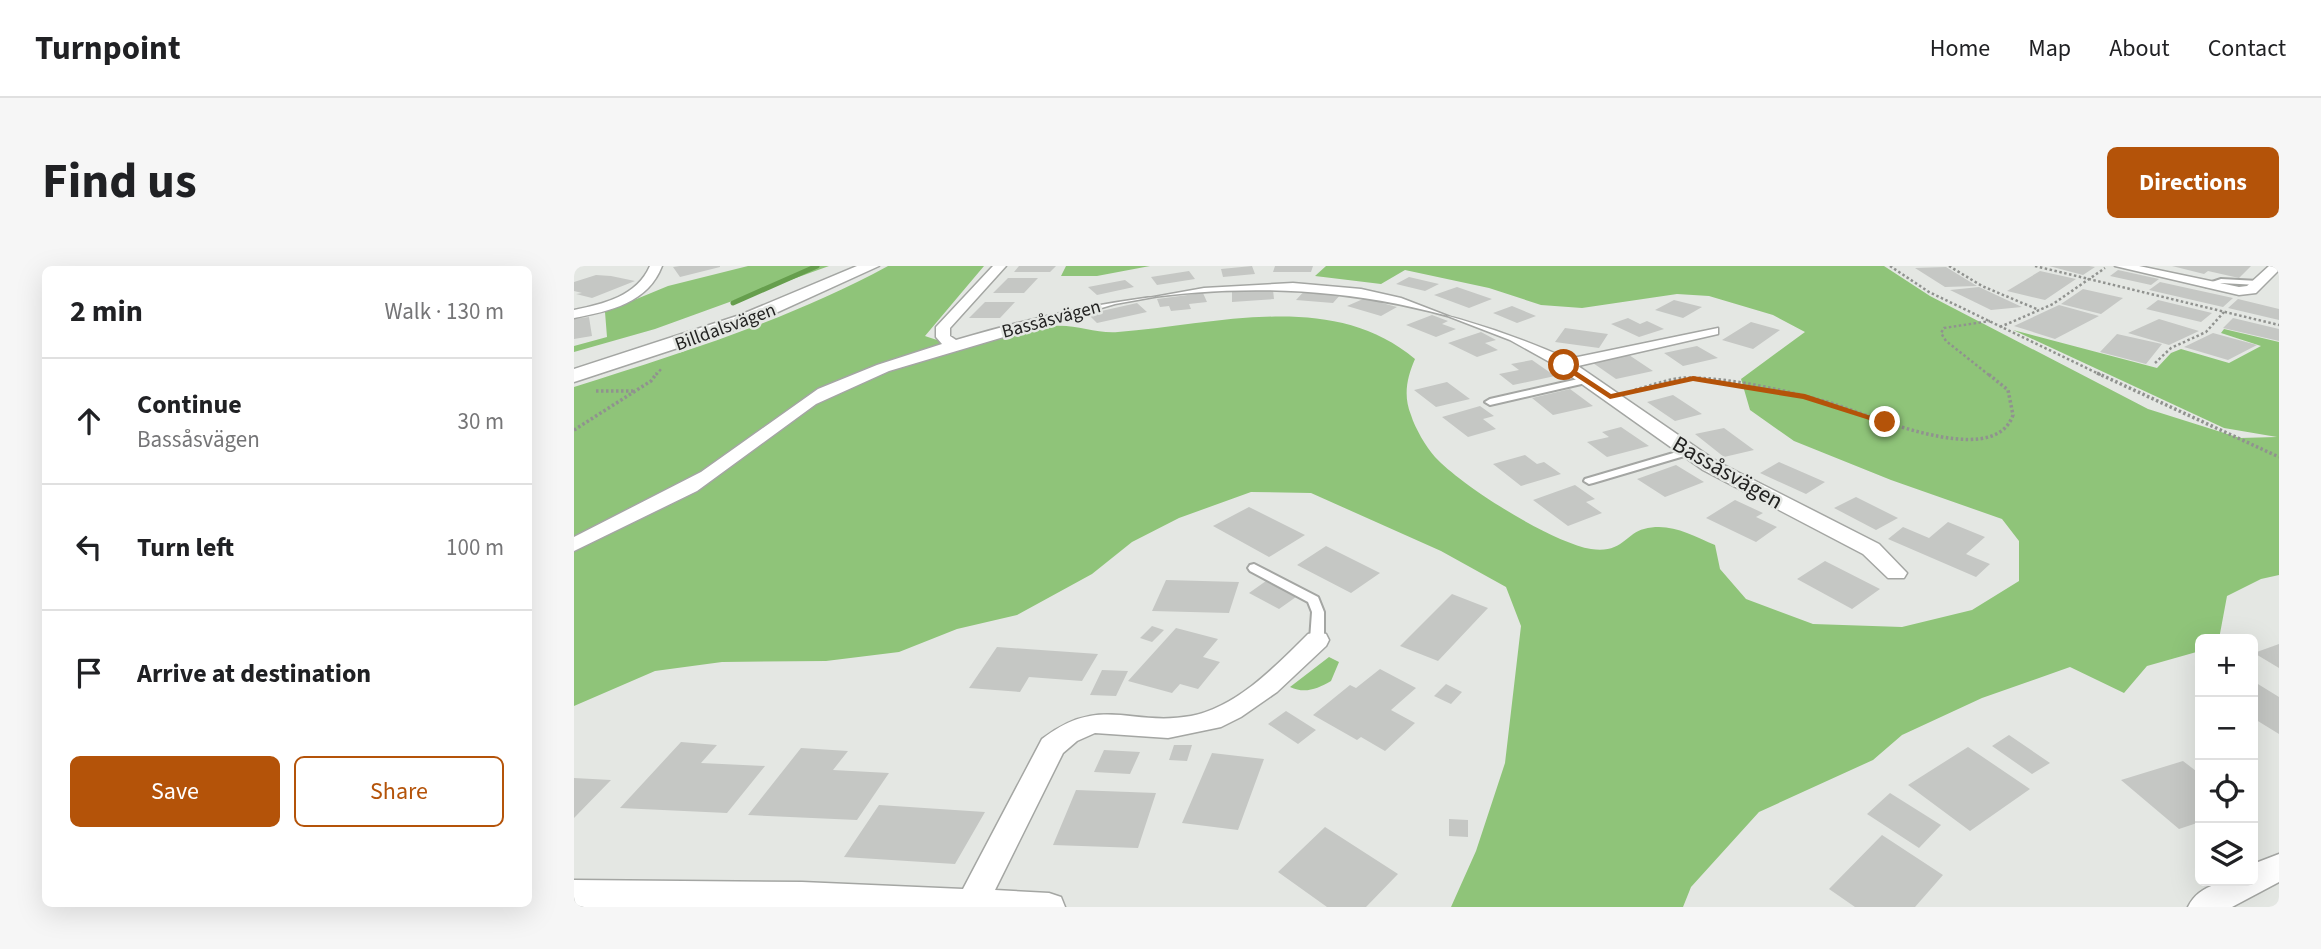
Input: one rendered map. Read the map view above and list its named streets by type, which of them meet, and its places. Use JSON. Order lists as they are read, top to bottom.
{
  "streets": {
    "street": ["Bassåsvägen", "Billdalsvägen"]
  },
  "page": {
    "header": "Turnpoint",
    "nav": [
      "Home",
      "Map",
      "About",
      "Contact"
    ],
    "title": "Find us",
    "buttons": [
      "Directions",
      ["Save", "Share"]
    ],
    "heading": ["2 min", "Walk · 130 m"],
    "list": [
      ["Continue", "Bassåsvägen", "30 m"],
      ["Turn left", "100 m"],
      "Arrive at destination"
    ],
    "map_buttons": ["+", "−"]
  }
}
